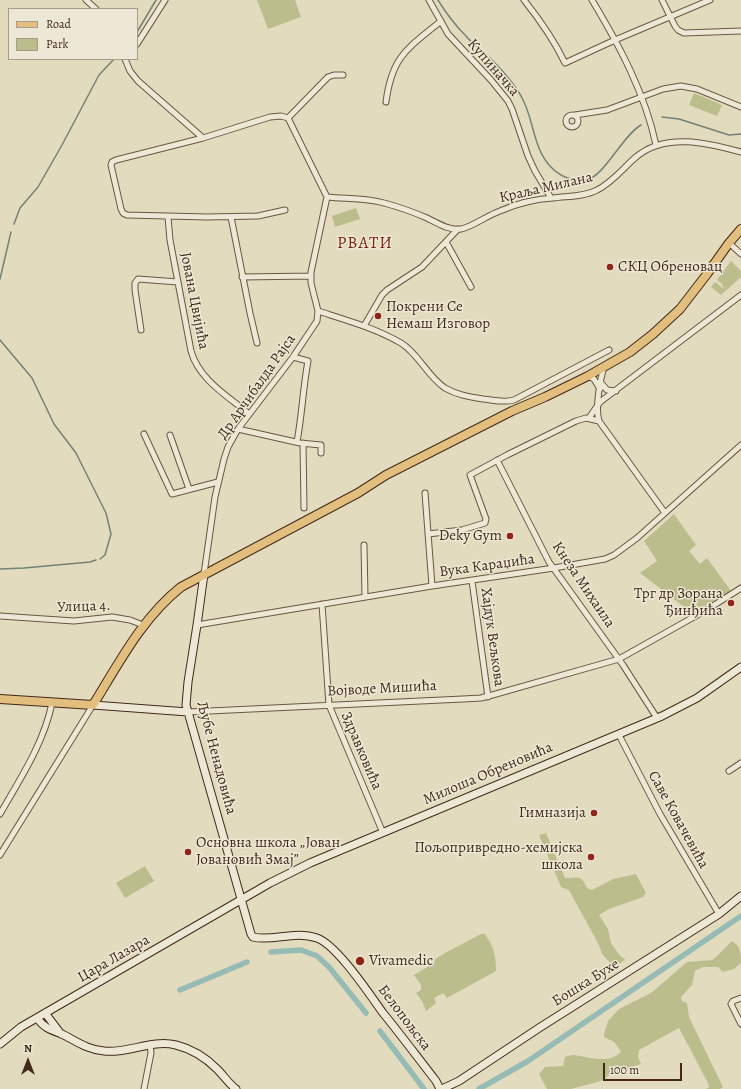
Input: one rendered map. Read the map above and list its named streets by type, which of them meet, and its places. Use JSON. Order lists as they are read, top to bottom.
{
  "streets": {
    "main road": ["Војводе Мишића"],
    "street": [
      "Купиначка",
      "Краља Милана",
      "Јована Цвијића",
      "Др Арчибалда Рајса",
      "Вука Караџића",
      "Кнеза Михаила",
      "Улица 4.",
      "Хајдук Вељкова",
      "Здравковића",
      "Љубе Ненадовића",
      "Милоша Обреновића",
      "Саве Ковачевића",
      "Цара Лазара",
      "Бошка Бухе",
      "Белопољска"
    ]
  },
  "crossings": [
    ["Купиначка", "Краља Милана"],
    ["Јована Цвијића", "Др Арчибалда Рајса"],
    ["Др Арчибалда Рајса", "Љубе Ненадовића"],
    ["Вука Караџића", "Кнеза Михаила"],
    ["Вука Караџића", "Хајдук Вељкова"],
    ["Вука Караџића", "Здравковића"],
    ["Вука Караџића", "Љубе Ненадовића"],
    ["Кнеза Михаила", "Војводе Мишића"],
    ["Кнеза Михаила", "Милоша Обреновића"],
    ["Хајдук Вељкова", "Војводе Мишића"],
    ["Војводе Мишића", "Здравковића"],
    ["Војводе Мишића", "Љубе Ненадовића"],
    ["Здравковића", "Милоша Обреновића"],
    ["Љубе Ненадовића", "Милоша Обреновића"],
    ["Љубе Ненадовића", "Цара Лазара"],
    ["Љубе Ненадовића", "Белопољска"],
    ["Милоша Обреновића", "Саве Ковачевића"],
    ["Милоша Обреновића", "Цара Лазара"],
    ["Милоша Обреновића", "Белопољска"],
    ["Саве Ковачевића", "Бошка Бухе"],
    ["Цара Лазара", "Белопољска"],
    ["Бошка Бухе", "Белопољска"]
  ],
  "districts": ["РВАТИ"],
  "places": [
    "СКЦ Обреновац",
    "Покрени Се Немаш Изговор",
    "Deky Gym",
    "Трг др Зорана Ђинђића",
    "Гимназија",
    "Основна школа „Јован Јовановић Змај”",
    "Пољопривредно-хемијска школа",
    "Vivamedic"
  ],
  "legend": ["Road", "Park"],
  "scale_bar": "100 m",
  "north": "top"
}
